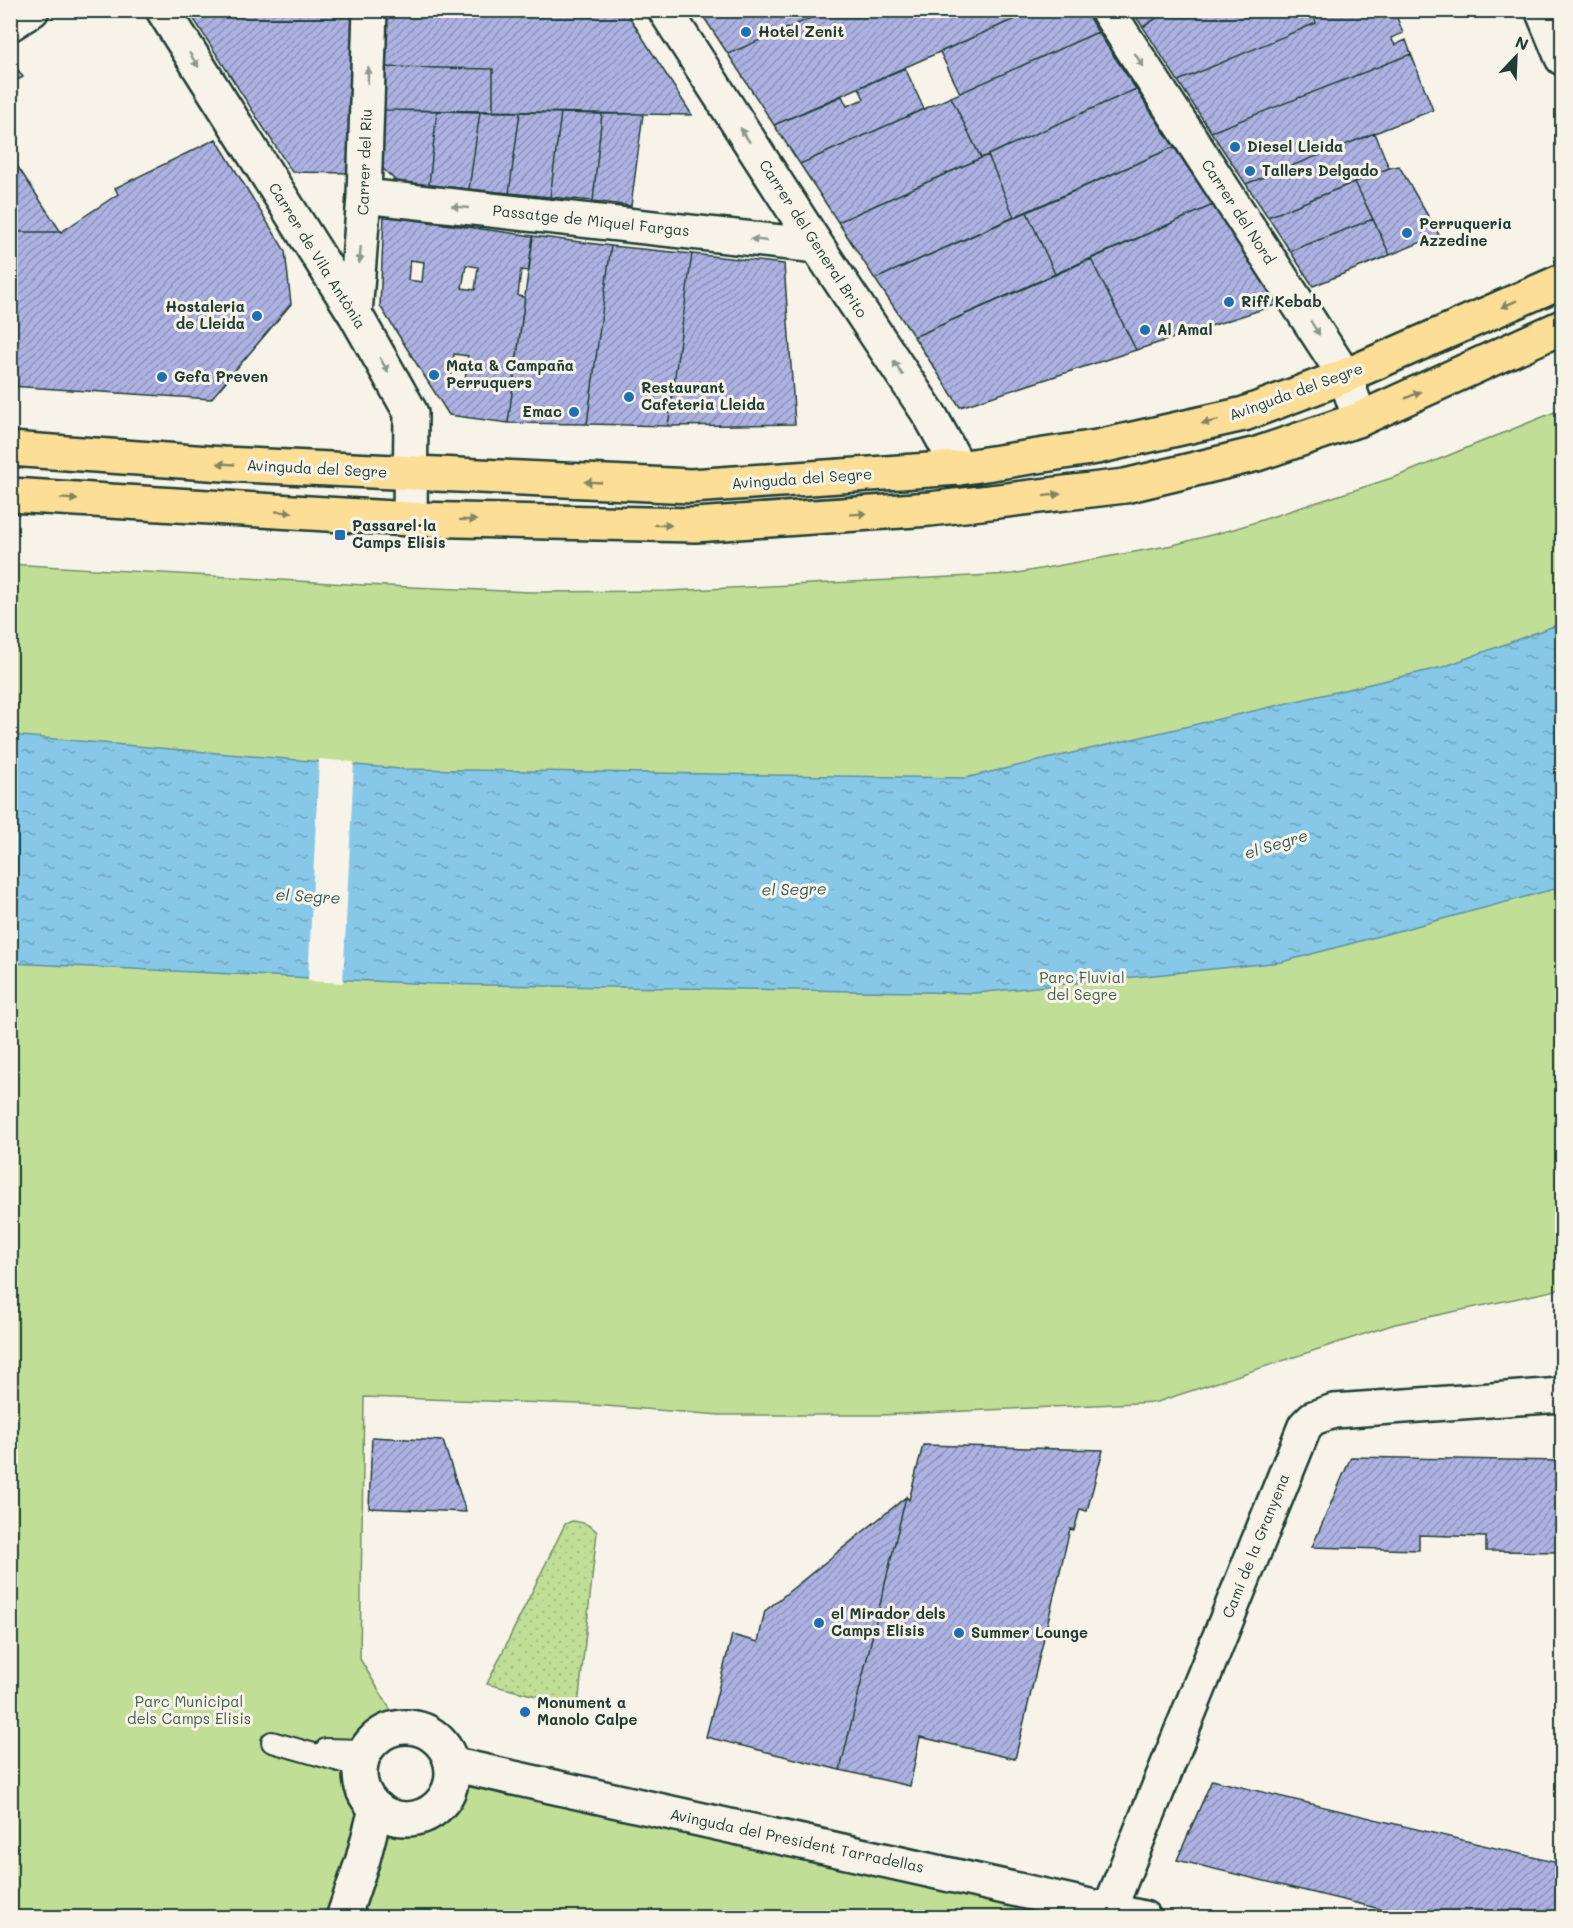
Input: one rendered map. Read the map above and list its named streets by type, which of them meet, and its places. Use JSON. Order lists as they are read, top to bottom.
{
  "streets": {
    "main road": ["Avinguda del Segre"],
    "street": [
      "Carrer del Riu",
      "Carrer del Nord",
      "Passatge de Miquel Fargas",
      "Carrer del General Brito",
      "Carrer de Vila Antònia",
      "Camí de la Granyena",
      "Avinguda del President Tarradellas"
    ]
  },
  "crossings": [
    ["Carrer del Riu", "Passatge de Miquel Fargas"],
    ["Carrer del Riu", "Carrer de Vila Antònia"],
    ["Carrer del Nord", "Avinguda del Segre"],
    ["Passatge de Miquel Fargas", "Carrer del General Brito"],
    ["Carrer del General Brito", "Avinguda del Segre"],
    ["Carrer de Vila Antònia", "Avinguda del Segre"],
    ["Camí de la Granyena", "Avinguda del President Tarradellas"]
  ],
  "one_way": [
    "Carrer del Nord",
    "Passatge de Miquel Fargas",
    "Carrer del General Brito",
    "Carrer de Vila Antònia"
  ],
  "water": ["el Segre"],
  "parks": ["Parc Fluvial del Segre", "Parc Municipal dels Camps Elisis"],
  "places": {
    "other": [
      "Hotel Zenit",
      "Diesel Lleida",
      "Tallers Delgado",
      "Perruqueria Azzedine",
      "Riff Kebab",
      "Hostaleria de Lleida",
      "Al Amal",
      "Mata & Campaña Perruquers",
      "Gefa Preven",
      "Restaurant Cafeteria Lleida",
      "Emac",
      "el Mirador dels Camps Elisis",
      "Summer Lounge",
      "Monument a Manolo Calpe"
    ],
    "transit": ["Passarel·la Camps Elisis"]
  },
  "north": "top right"
}
